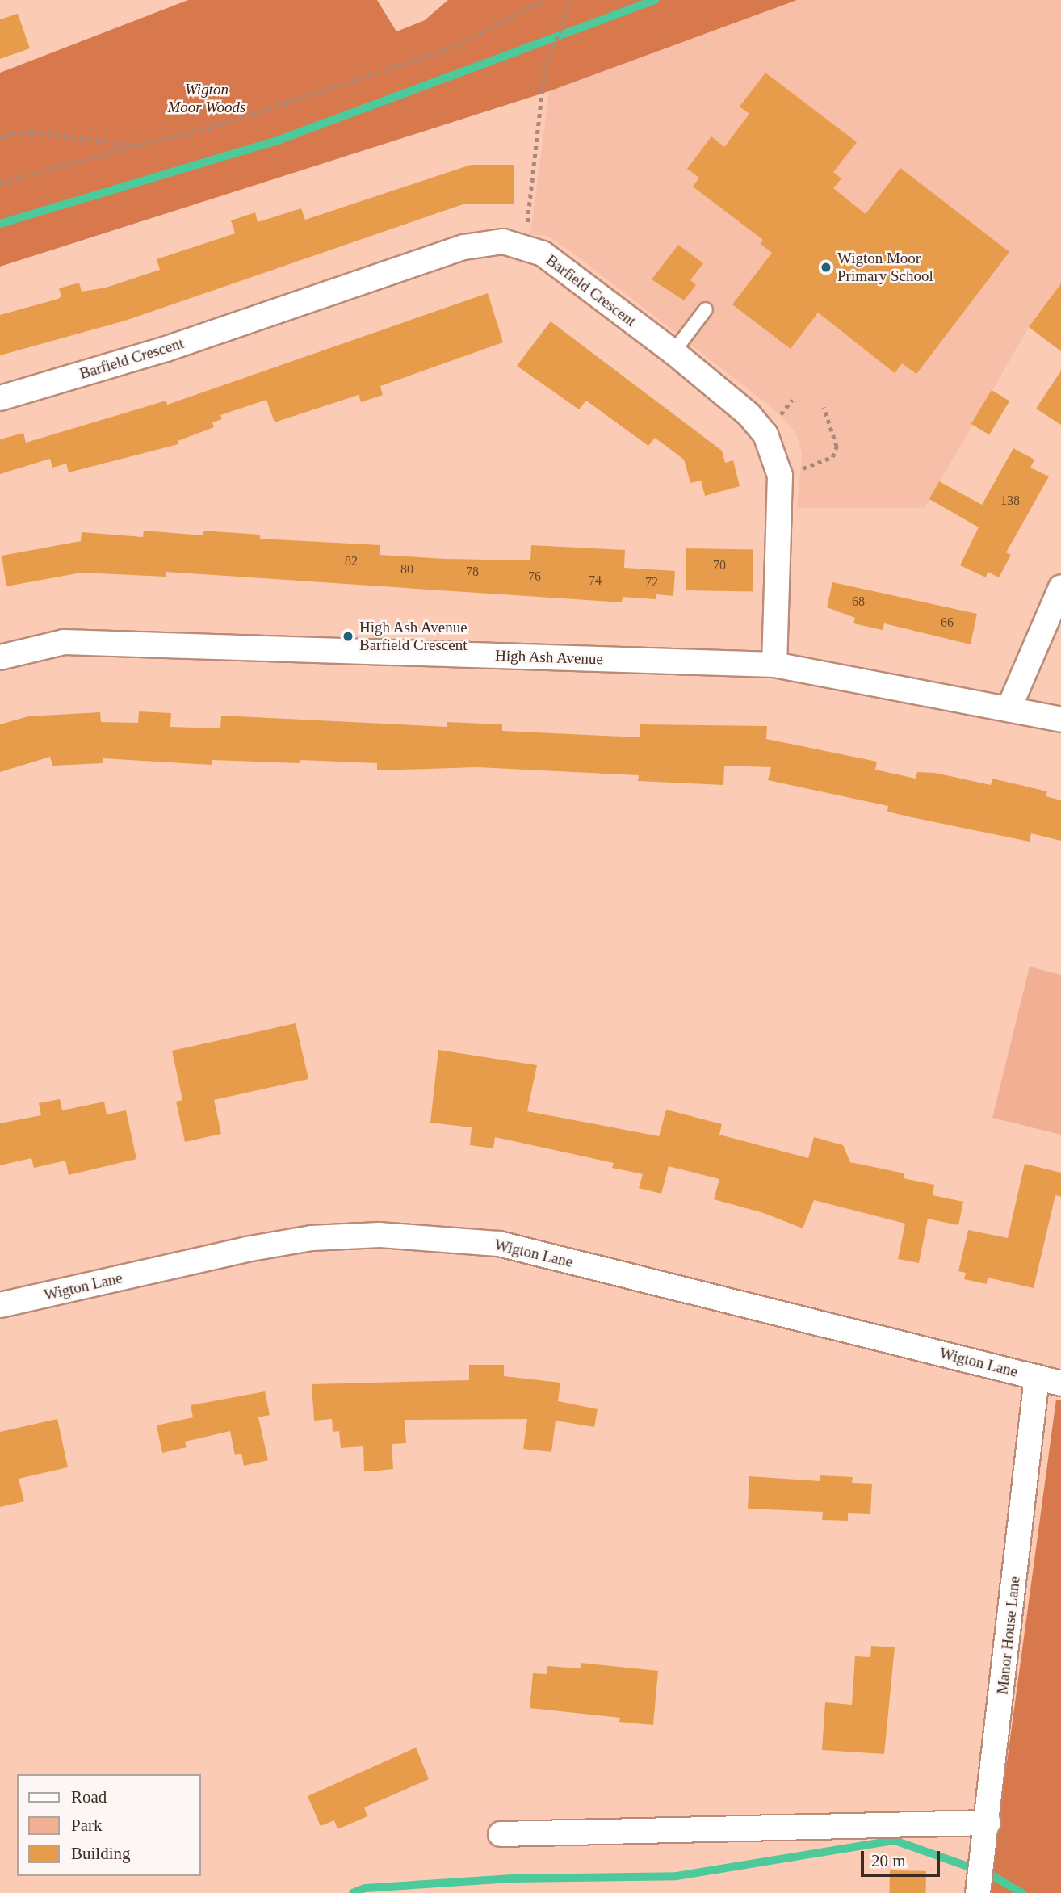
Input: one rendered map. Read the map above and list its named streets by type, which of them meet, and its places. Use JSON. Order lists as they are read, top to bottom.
{
  "streets": {
    "street": [
      "Barfield Crescent",
      "High Ash Avenue",
      "Wigton Lane",
      "Manor House Lane"
    ]
  },
  "crossings": [
    ["Barfield Crescent", "High Ash Avenue"],
    ["Wigton Lane", "Manor House Lane"]
  ],
  "parks": ["Wigton Moor Woods"],
  "places": ["Wigton Moor Primary School", "High Ash Avenue Barfield Crescent"],
  "house_numbers": [
    "138",
    "82",
    "70",
    "80",
    "78",
    "76",
    "74",
    "72",
    "68",
    "66"
  ],
  "legend": ["Road", "Park", "Building"],
  "scale_bar": "20 m"
}
